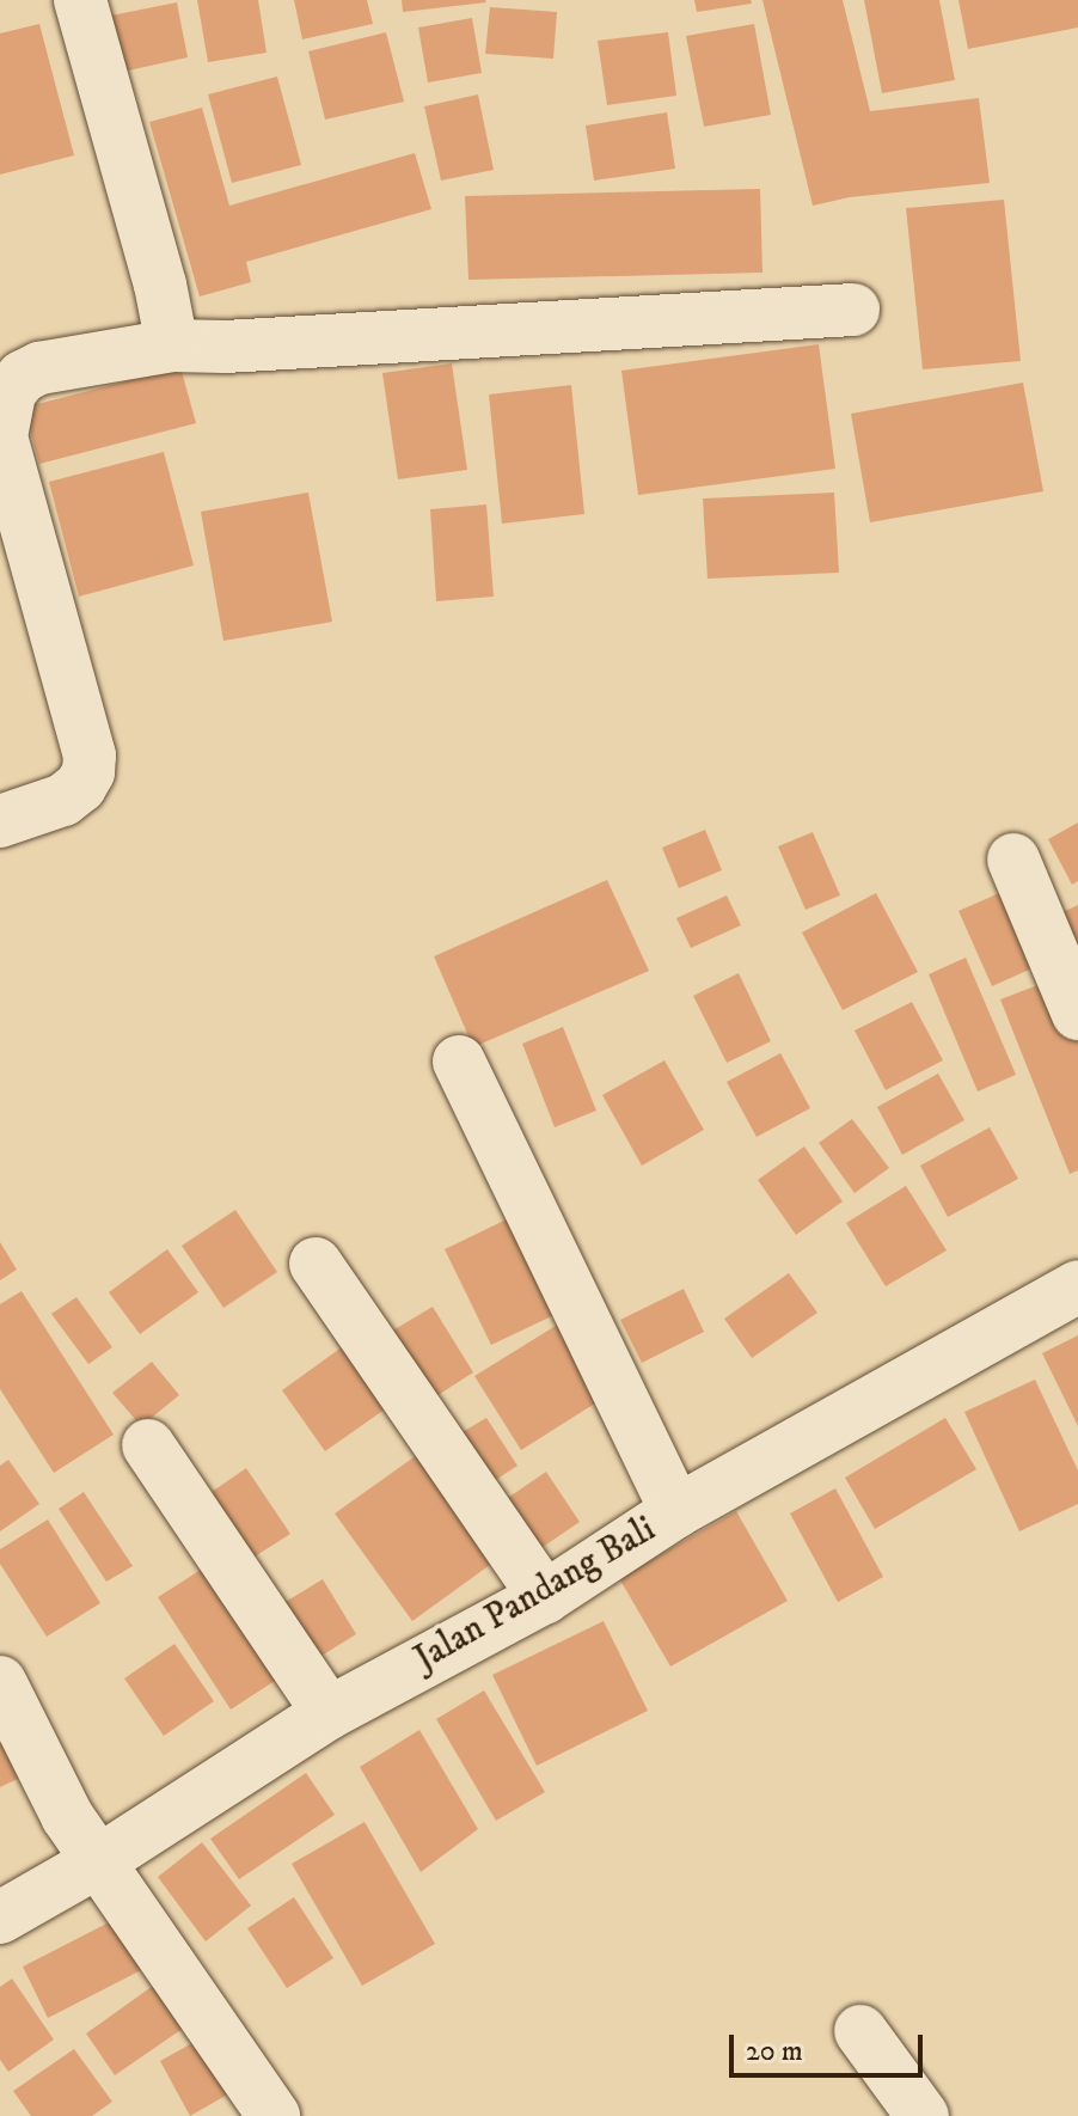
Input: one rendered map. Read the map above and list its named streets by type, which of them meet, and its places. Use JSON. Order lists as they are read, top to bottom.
{
  "streets": {
    "street": ["Jalan Pandang Bali"]
  },
  "scale_bar": "20 m"
}
